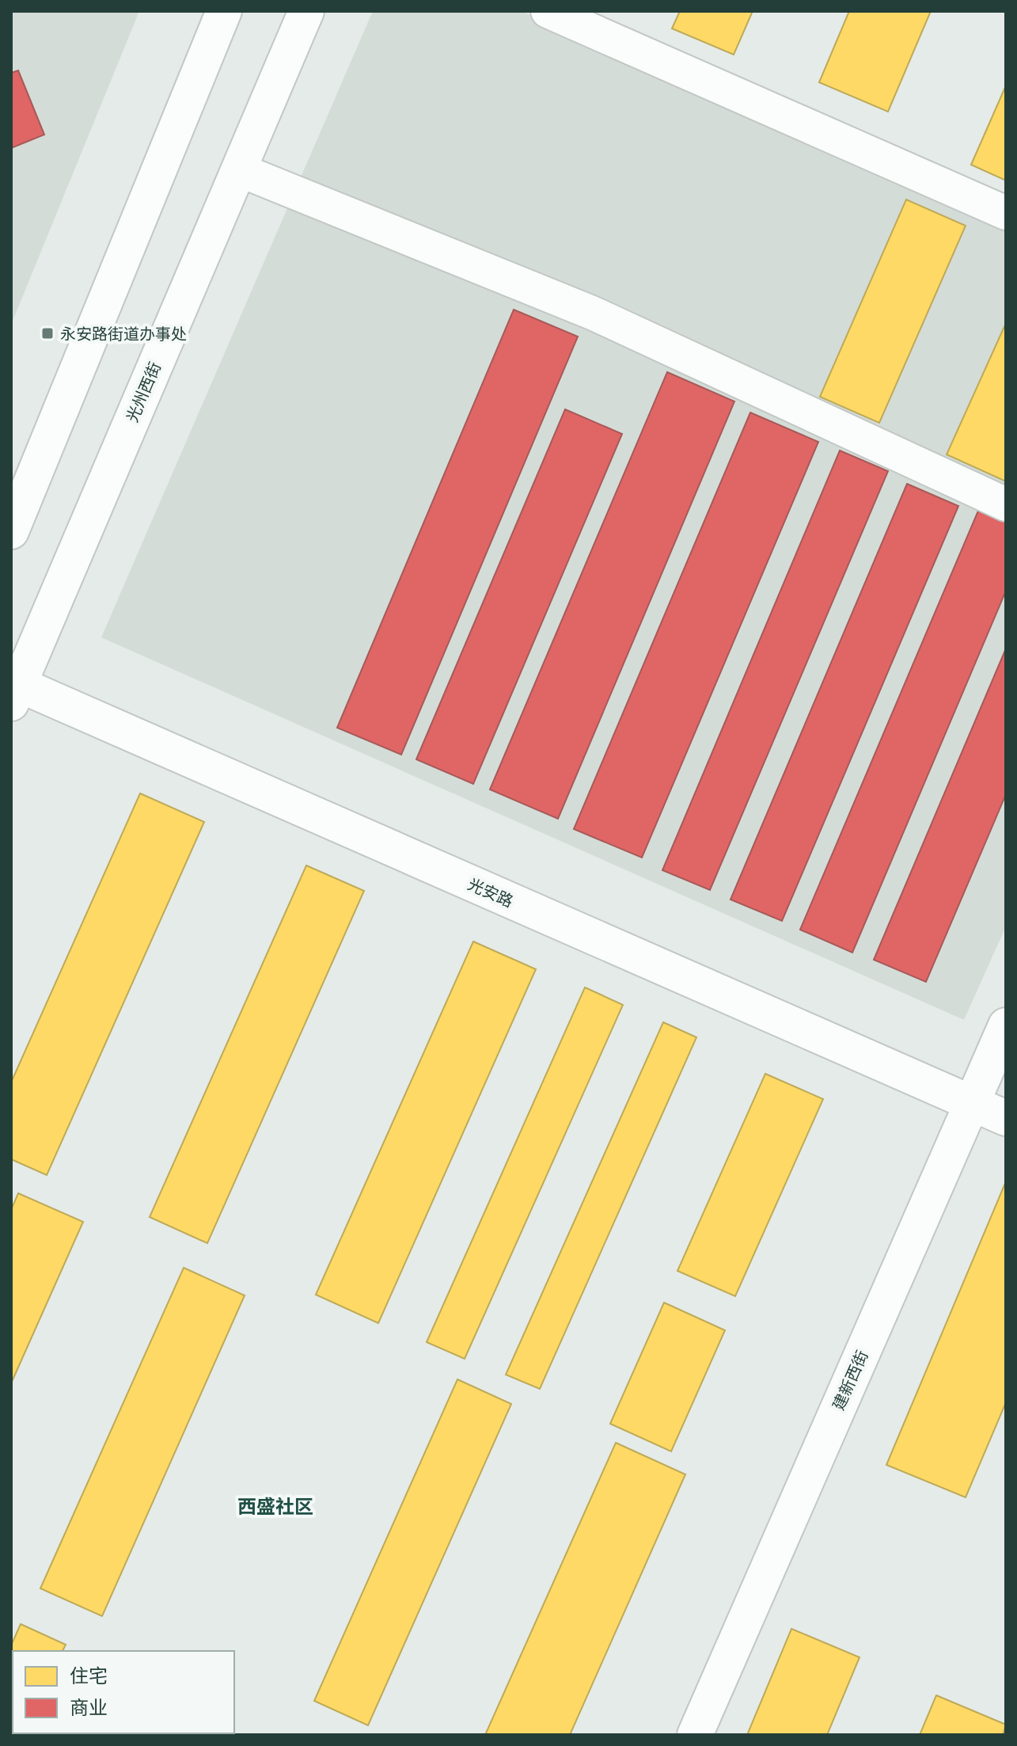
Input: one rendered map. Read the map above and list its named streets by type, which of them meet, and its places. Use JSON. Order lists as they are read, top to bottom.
{
  "streets": {
    "street": ["光州西街", "光安路", "建新西街"]
  },
  "crossings": [
    ["光州西街", "光安路"],
    ["光安路", "建新西街"]
  ],
  "districts": ["西盛社区"],
  "places": {
    "transit": ["永安路街道办事处"]
  },
  "legend": ["住宅", "商业"]
}
